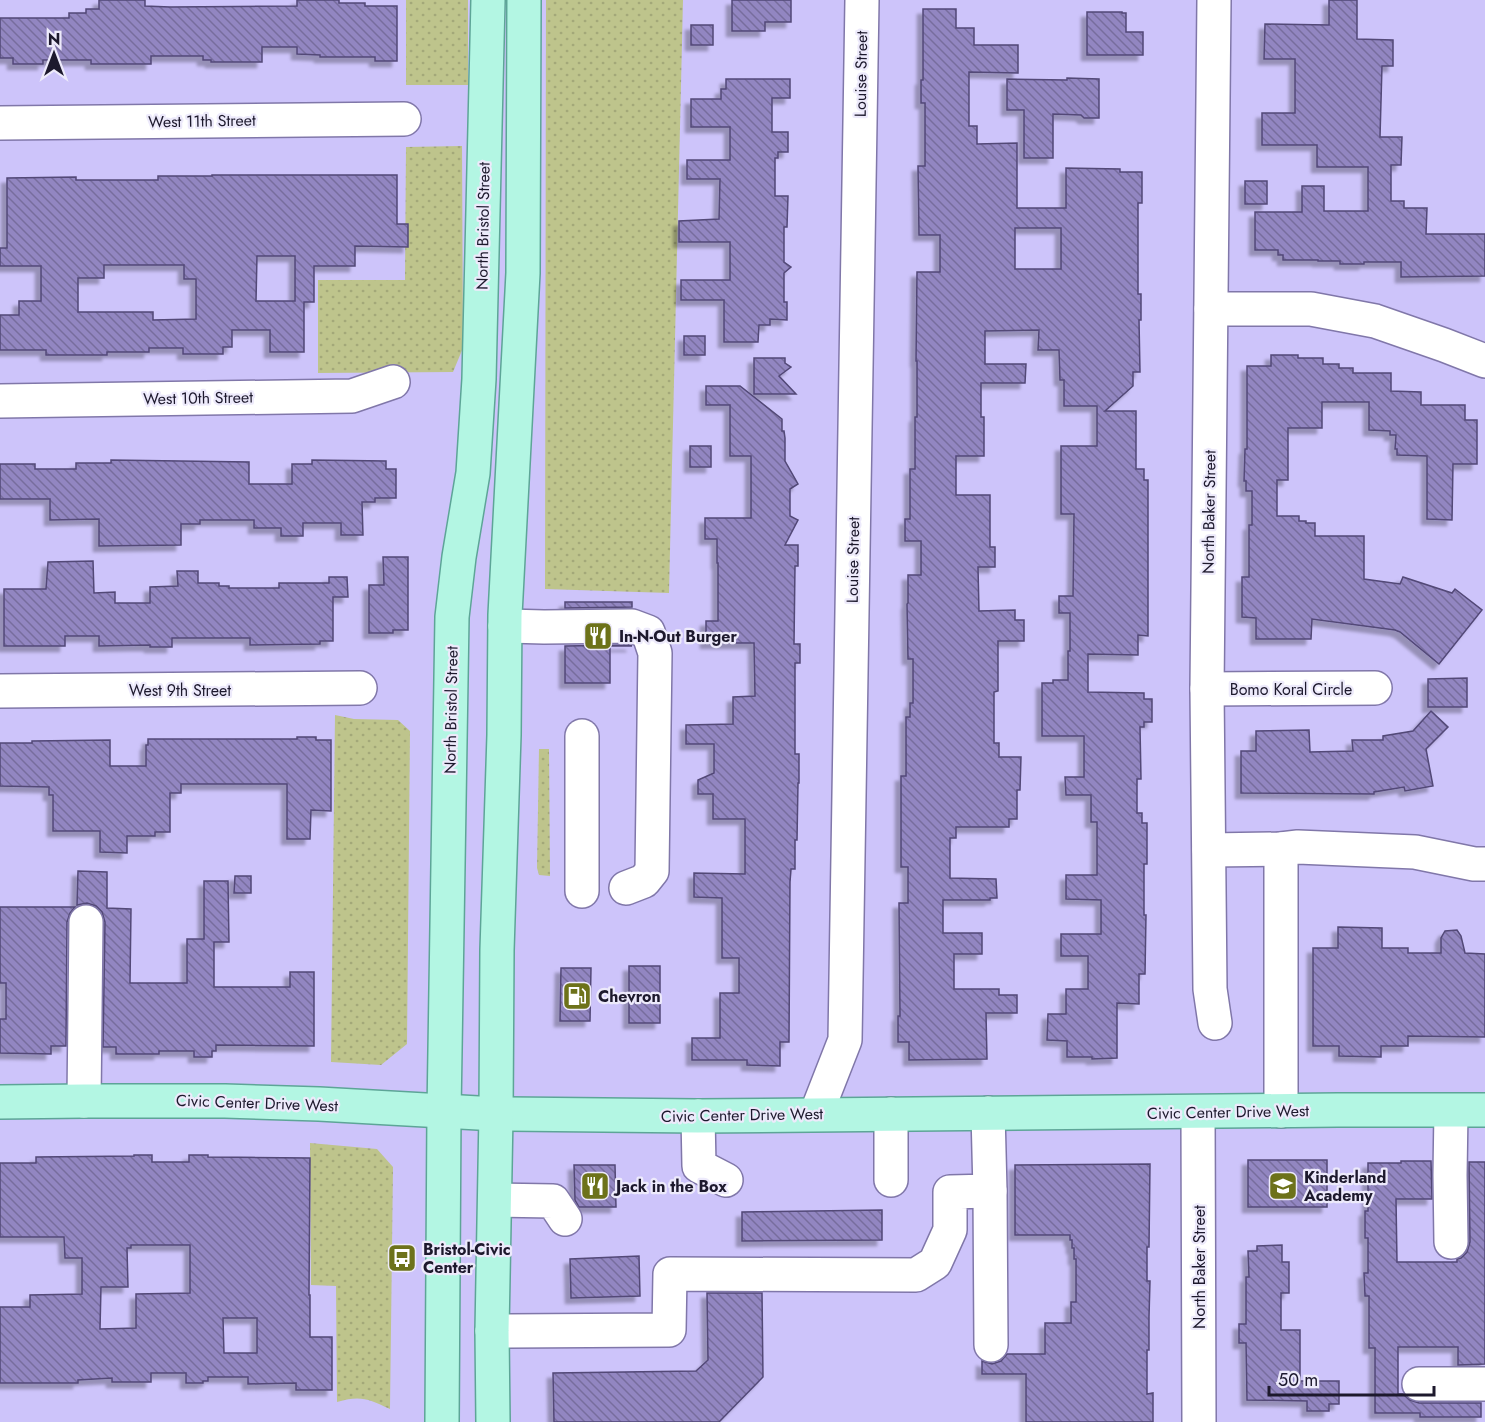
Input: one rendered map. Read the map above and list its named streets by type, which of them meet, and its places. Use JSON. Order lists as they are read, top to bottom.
{
  "streets": {
    "main road": ["North Bristol Street", "Civic Center Drive West"],
    "street": [
      "Louise Street",
      "West 11th Street",
      "West 10th Street",
      "North Baker Street",
      "Bomo Koral Circle",
      "West 9th Street"
    ]
  },
  "crossings": [
    ["Louise Street", "Civic Center Drive West"],
    ["North Bristol Street", "Civic Center Drive West"],
    ["North Baker Street", "Bomo Koral Circle"],
    ["North Baker Street", "Civic Center Drive West"]
  ],
  "places": {
    "restaurant": ["In-N-Out Burger", "Jack in the Box"],
    "fuel station": ["Chevron"],
    "school or university": ["Kinderland Academy"],
    "bus stop": ["Bristol-Civic Center"]
  },
  "scale_bar": "50 m",
  "north": "top"
}
